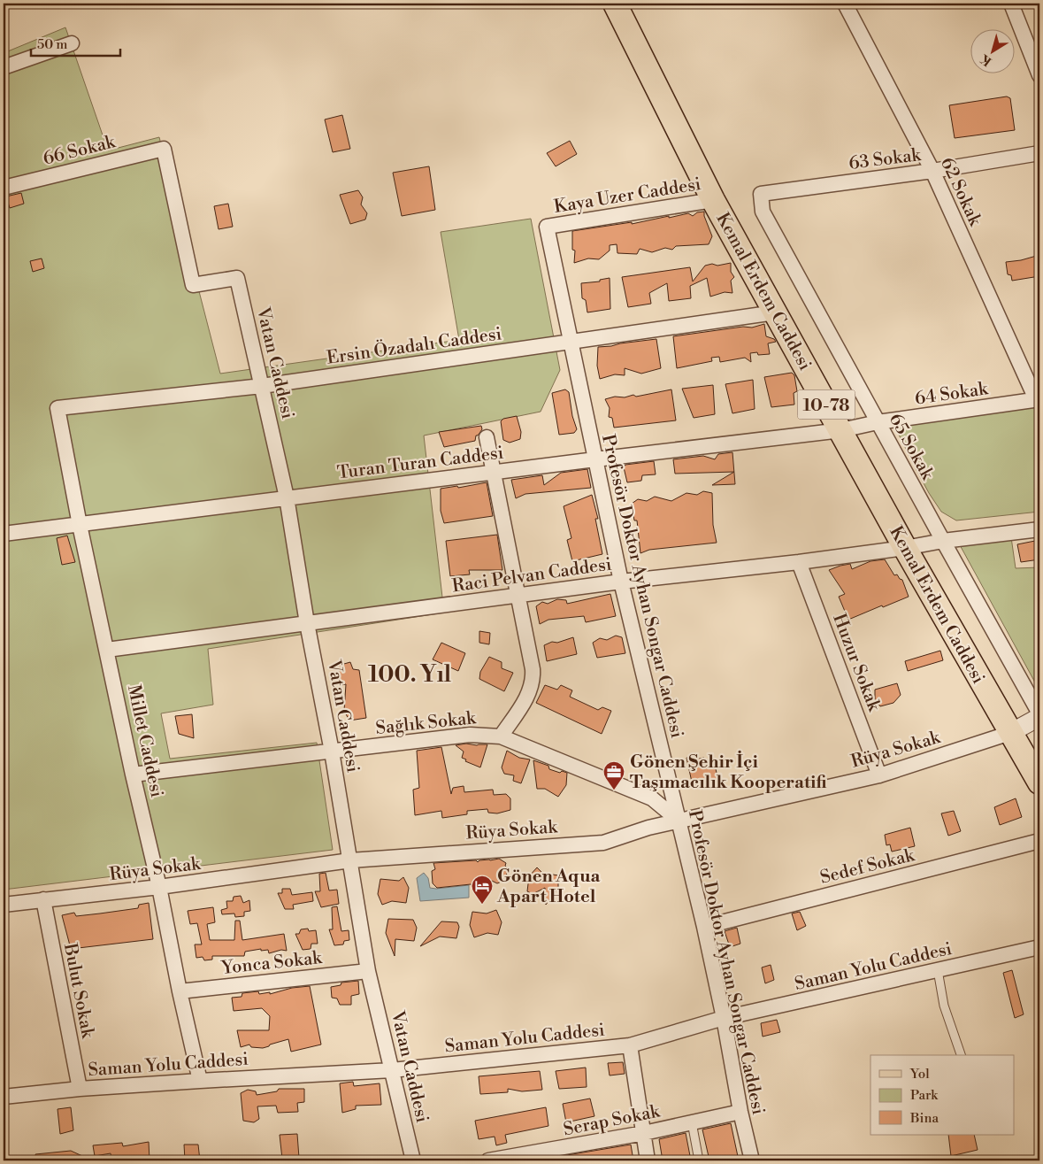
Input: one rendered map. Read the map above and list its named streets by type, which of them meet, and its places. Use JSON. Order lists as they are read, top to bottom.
{
  "streets": {
    "main road": ["Kemal Erdem Caddesi", "10-78"],
    "street": [
      "66 Sokak",
      "63 Sokak",
      "62 Sokak",
      "Kaya Uzer Caddesi",
      "Ersin Özadalı Caddesi",
      "Vatan Caddesi",
      "64 Sokak",
      "65 Sokak",
      "Turan Turan Caddesi",
      "Raci Pelvan Caddesi",
      "Profesör Doktor Ayhan Songar Caddesi",
      "Huzur Sokak",
      "Sağlık Sokak",
      "Millet Caddesi",
      "Rüya Sokak",
      "Sedef Sokak",
      "Yonca Sokak",
      "Saman Yolu Caddesi",
      "Bulut Sokak",
      "Serap Sokak"
    ]
  },
  "crossings": [
    ["66 Sokak", "Vatan Caddesi"],
    ["63 Sokak", "62 Sokak"],
    ["63 Sokak", "65 Sokak"],
    ["62 Sokak", "64 Sokak"],
    ["Kaya Uzer Caddesi", "Kemal Erdem Caddesi"],
    ["Kaya Uzer Caddesi", "Profesör Doktor Ayhan Songar Caddesi"],
    ["Kemal Erdem Caddesi", "Ersin Özadalı Caddesi"],
    ["Kemal Erdem Caddesi", "64 Sokak"],
    ["Kemal Erdem Caddesi", "Turan Turan Caddesi"],
    ["Kemal Erdem Caddesi", "Raci Pelvan Caddesi"],
    ["Kemal Erdem Caddesi", "Rüya Sokak"],
    ["Ersin Özadalı Caddesi", "Vatan Caddesi"],
    ["Ersin Özadalı Caddesi", "Profesör Doktor Ayhan Songar Caddesi"],
    ["Ersin Özadalı Caddesi", "Millet Caddesi"],
    ["Vatan Caddesi", "Turan Turan Caddesi"],
    ["Vatan Caddesi", "Raci Pelvan Caddesi"],
    ["Vatan Caddesi", "Sağlık Sokak"],
    ["Vatan Caddesi", "Rüya Sokak"],
    ["Vatan Caddesi", "Yonca Sokak"],
    ["Vatan Caddesi", "Saman Yolu Caddesi"],
    ["64 Sokak", "65 Sokak"],
    ["64 Sokak", "Turan Turan Caddesi"],
    ["65 Sokak", "Raci Pelvan Caddesi"],
    ["Turan Turan Caddesi", "Profesör Doktor Ayhan Songar Caddesi"],
    ["Turan Turan Caddesi", "Millet Caddesi"],
    ["Raci Pelvan Caddesi", "Profesör Doktor Ayhan Songar Caddesi"],
    ["Raci Pelvan Caddesi", "Huzur Sokak"],
    ["Raci Pelvan Caddesi", "Millet Caddesi"],
    ["Profesör Doktor Ayhan Songar Caddesi", "Sağlık Sokak"],
    ["Profesör Doktor Ayhan Songar Caddesi", "Rüya Sokak"],
    ["Profesör Doktor Ayhan Songar Caddesi", "Sedef Sokak"],
    ["Profesör Doktor Ayhan Songar Caddesi", "Saman Yolu Caddesi"],
    ["Profesör Doktor Ayhan Songar Caddesi", "Serap Sokak"],
    ["Huzur Sokak", "Rüya Sokak"],
    ["Sağlık Sokak", "Millet Caddesi"],
    ["Sağlık Sokak", "Rüya Sokak"],
    ["Millet Caddesi", "Rüya Sokak"],
    ["Millet Caddesi", "Yonca Sokak"],
    ["Millet Caddesi", "Saman Yolu Caddesi"],
    ["Rüya Sokak", "Bulut Sokak"],
    ["Saman Yolu Caddesi", "Bulut Sokak"]
  ],
  "districts": ["100. Yıl"],
  "places": {
    "office": ["Gönen Şehir İçi Taşımacılık Kooperatifi"],
    "hotel": ["Gönen Aqua Apart Hotel"]
  },
  "legend": ["Yol", "Park", "Bina"],
  "scale_bar": "50 m",
  "north": "bottom left"
}
